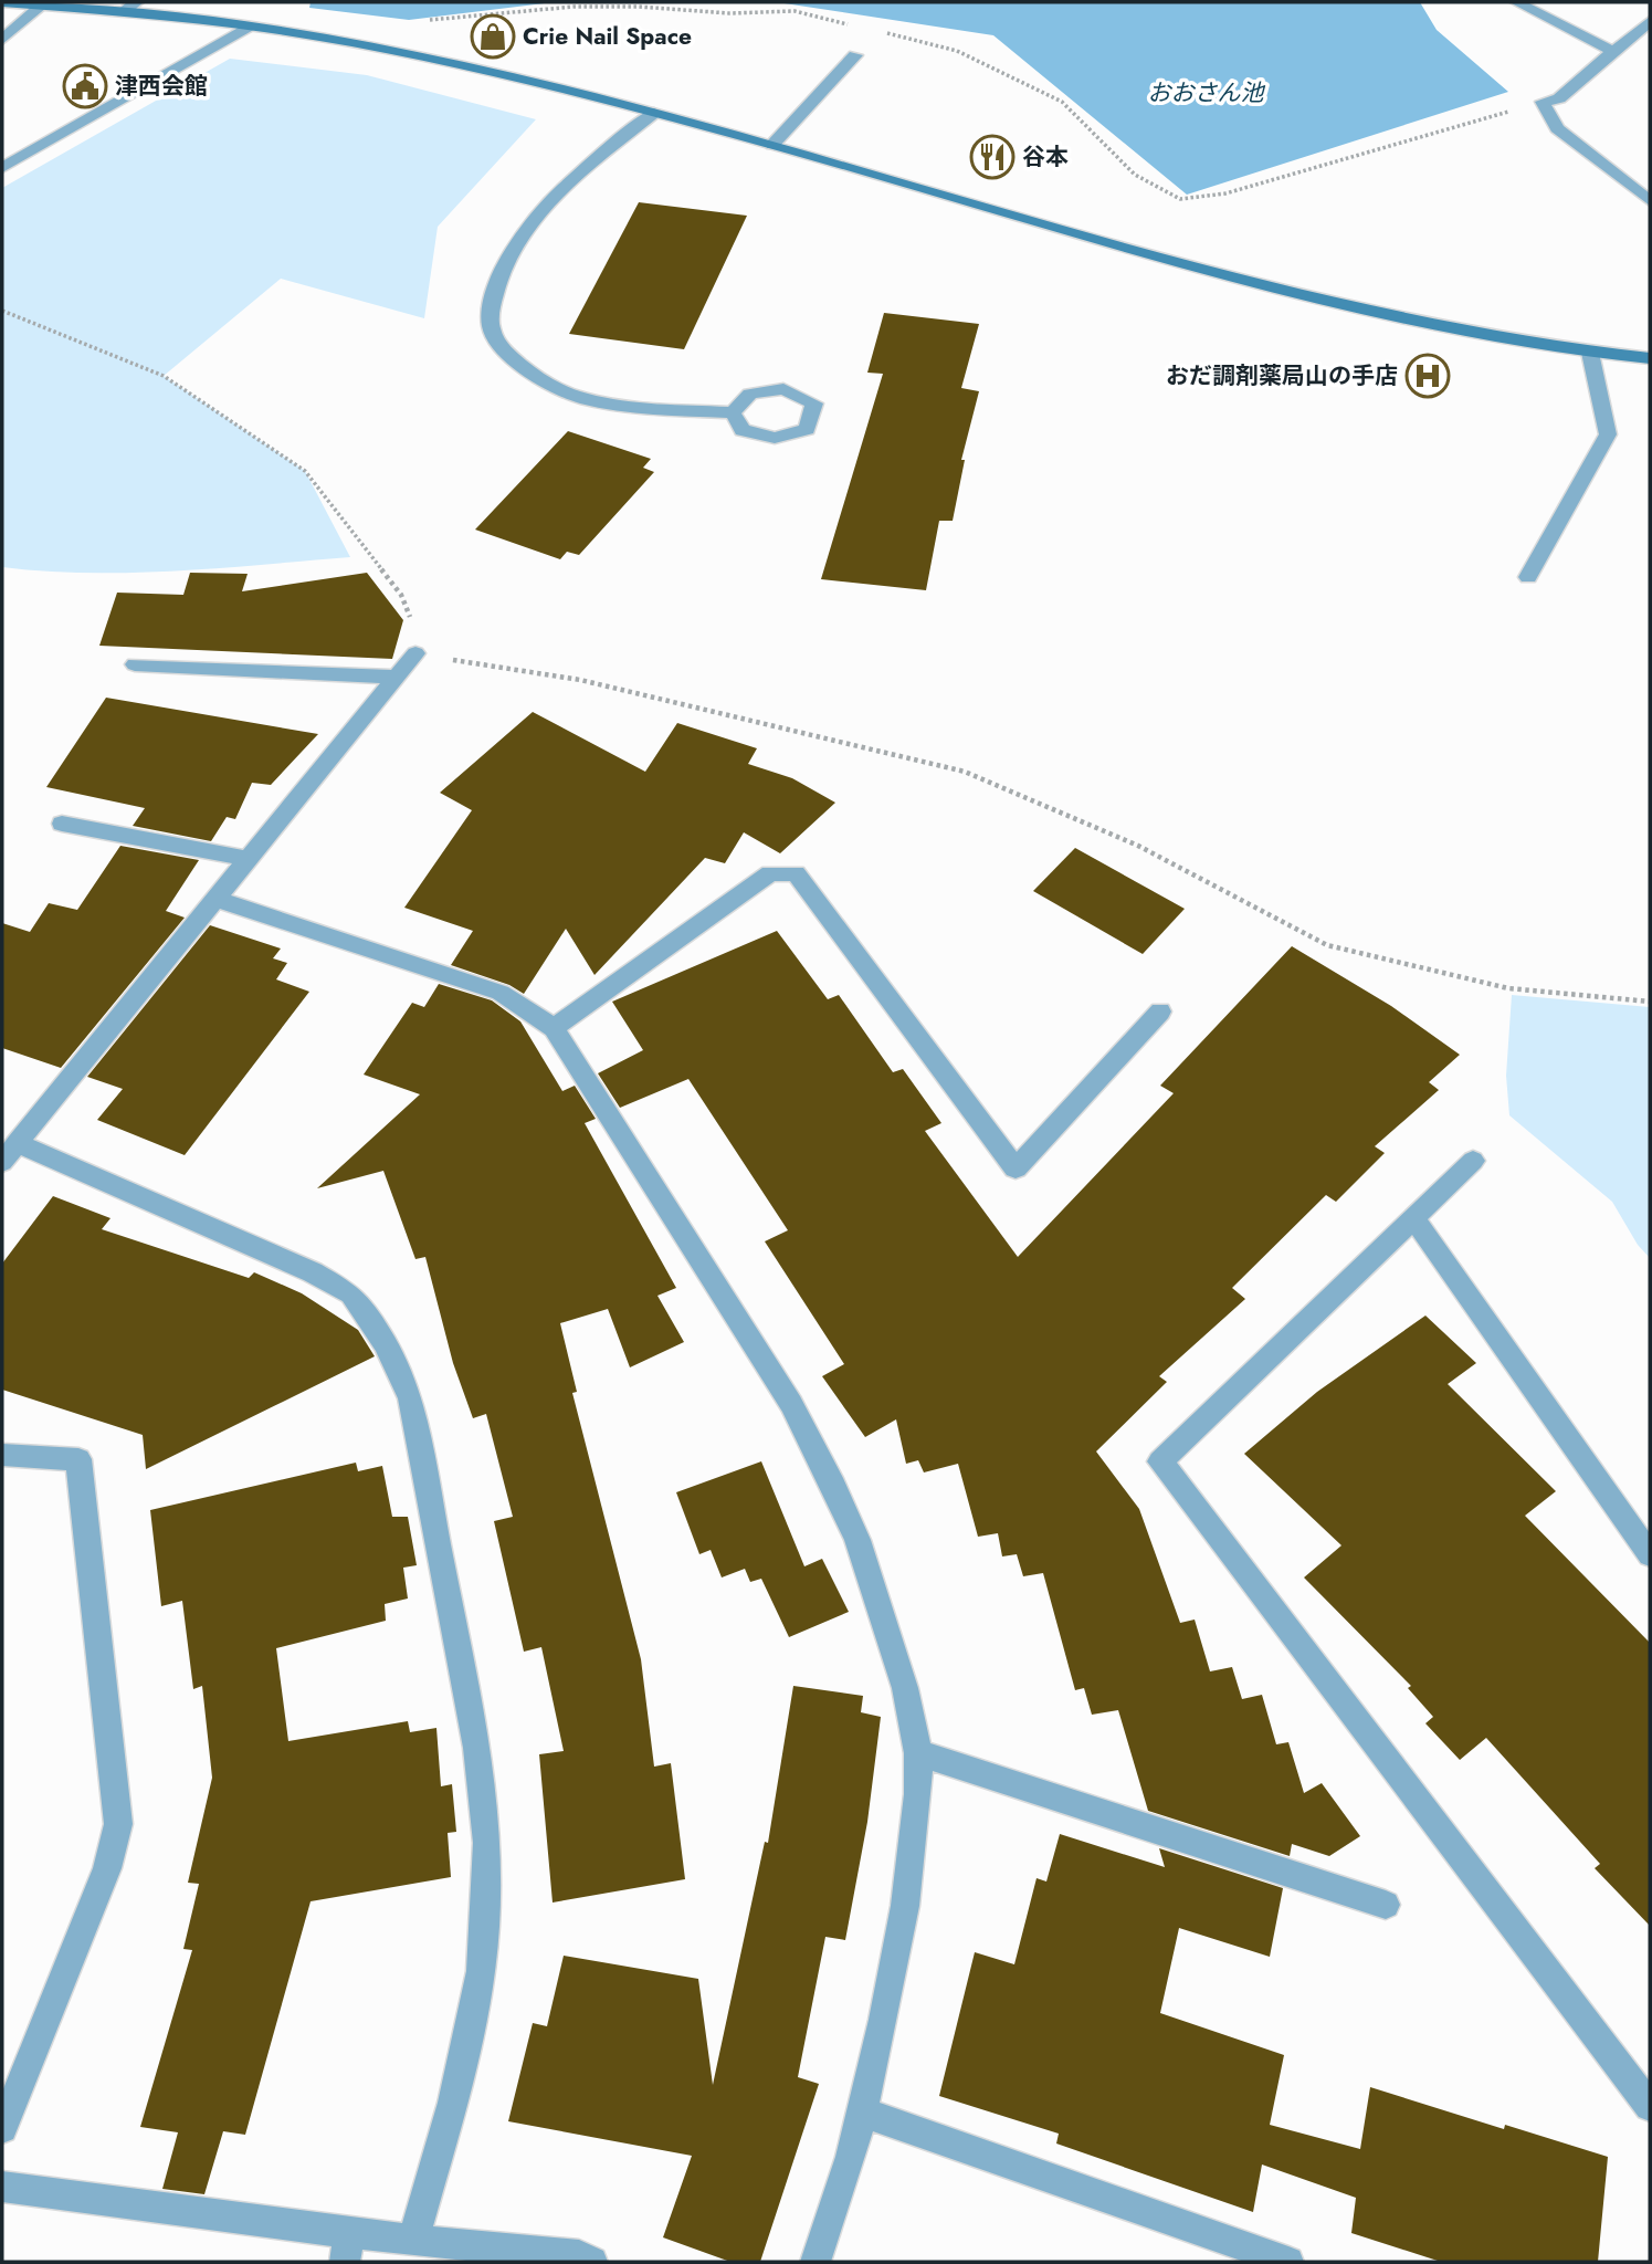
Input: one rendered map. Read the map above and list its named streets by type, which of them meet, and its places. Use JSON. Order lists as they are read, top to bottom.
{
  "water": ["おおさん池"],
  "places": {
    "shop": ["Crie Nail Space"],
    "public building": ["津西会館"],
    "restaurant": ["谷本"],
    "hospital": ["おだ調剤薬局山の手店"]
  }
}
